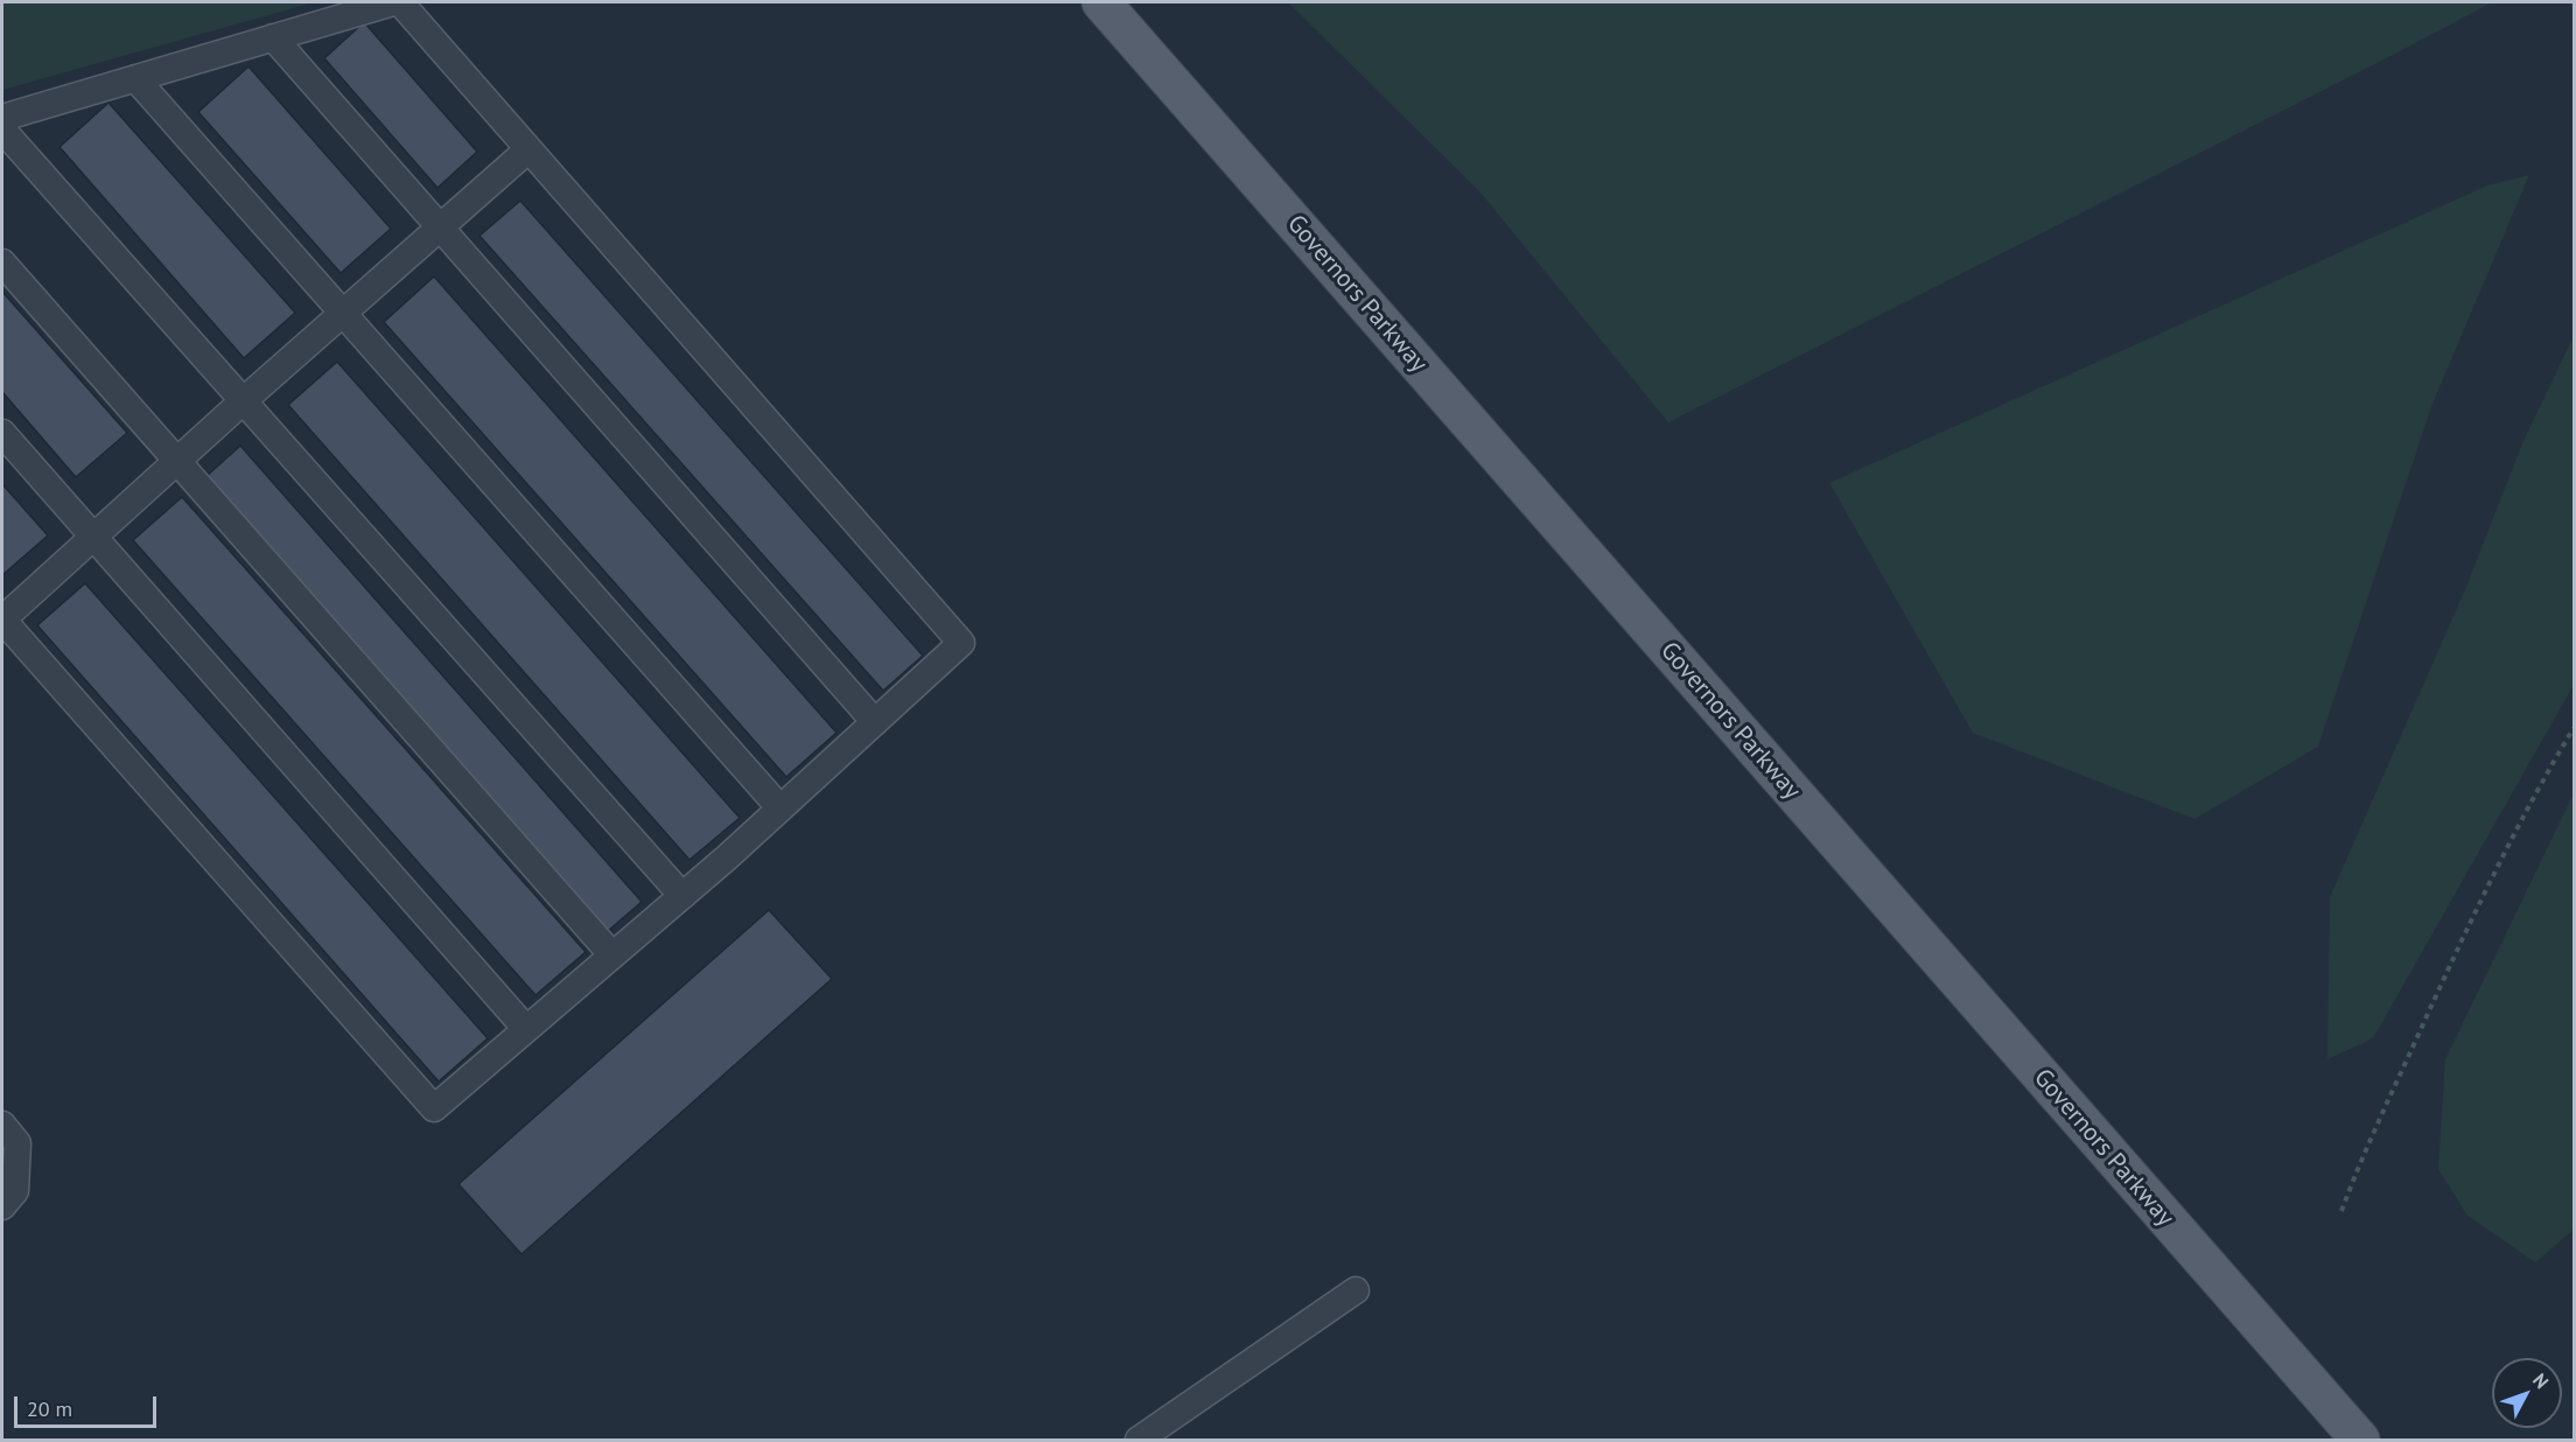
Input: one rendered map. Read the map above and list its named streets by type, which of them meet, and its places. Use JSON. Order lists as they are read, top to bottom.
{
  "streets": {
    "main road": ["Governors Parkway"]
  },
  "scale_bar": "20 m",
  "north": "top right"
}
